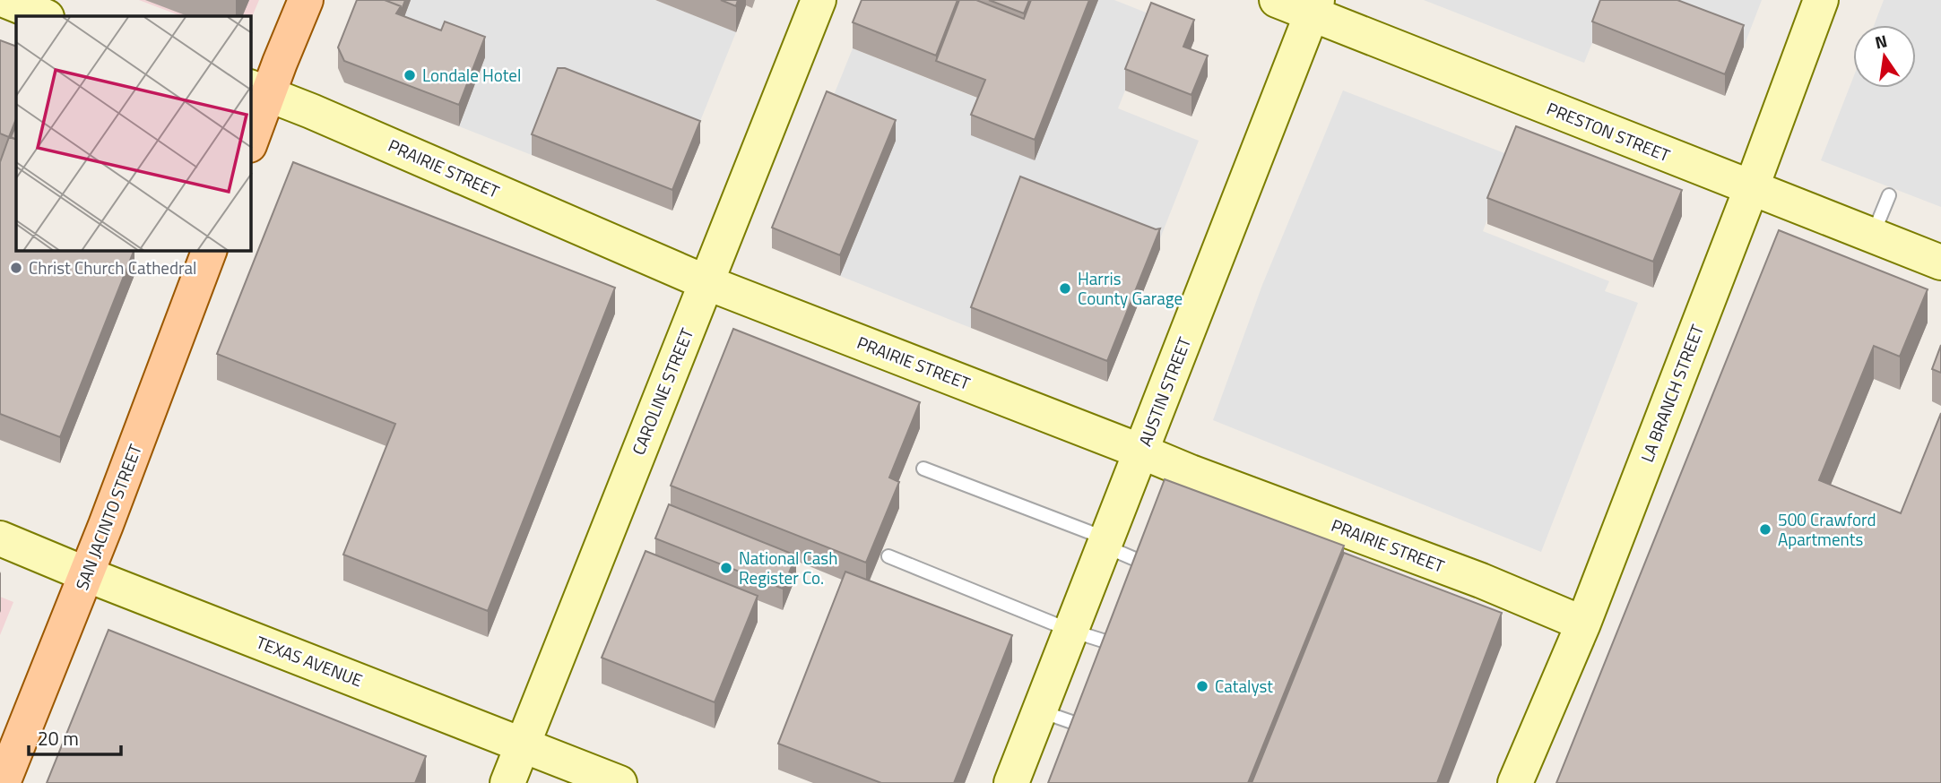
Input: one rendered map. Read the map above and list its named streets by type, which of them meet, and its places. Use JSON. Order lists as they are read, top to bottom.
{
  "streets": {
    "main road": ["SAN JACINTO STREET"],
    "street": [
      "PRESTON STREET",
      "PRAIRIE STREET",
      "CAROLINE STREET",
      "AUSTIN STREET",
      "LA BRANCH STREET",
      "TEXAS AVENUE"
    ]
  },
  "crossings": [
    ["PRESTON STREET", "AUSTIN STREET"],
    ["PRESTON STREET", "LA BRANCH STREET"],
    ["PRAIRIE STREET", "CAROLINE STREET"],
    ["PRAIRIE STREET", "AUSTIN STREET"],
    ["PRAIRIE STREET", "LA BRANCH STREET"],
    ["CAROLINE STREET", "TEXAS AVENUE"],
    ["SAN JACINTO STREET", "TEXAS AVENUE"]
  ],
  "places": [
    "Londale Hotel",
    "Christ Church Cathedral",
    "Harris County Garage",
    "500 Crawford Apartments",
    "National Cash Register Co.",
    "Catalyst"
  ],
  "scale_bar": "20 m",
  "north": "top"
}
